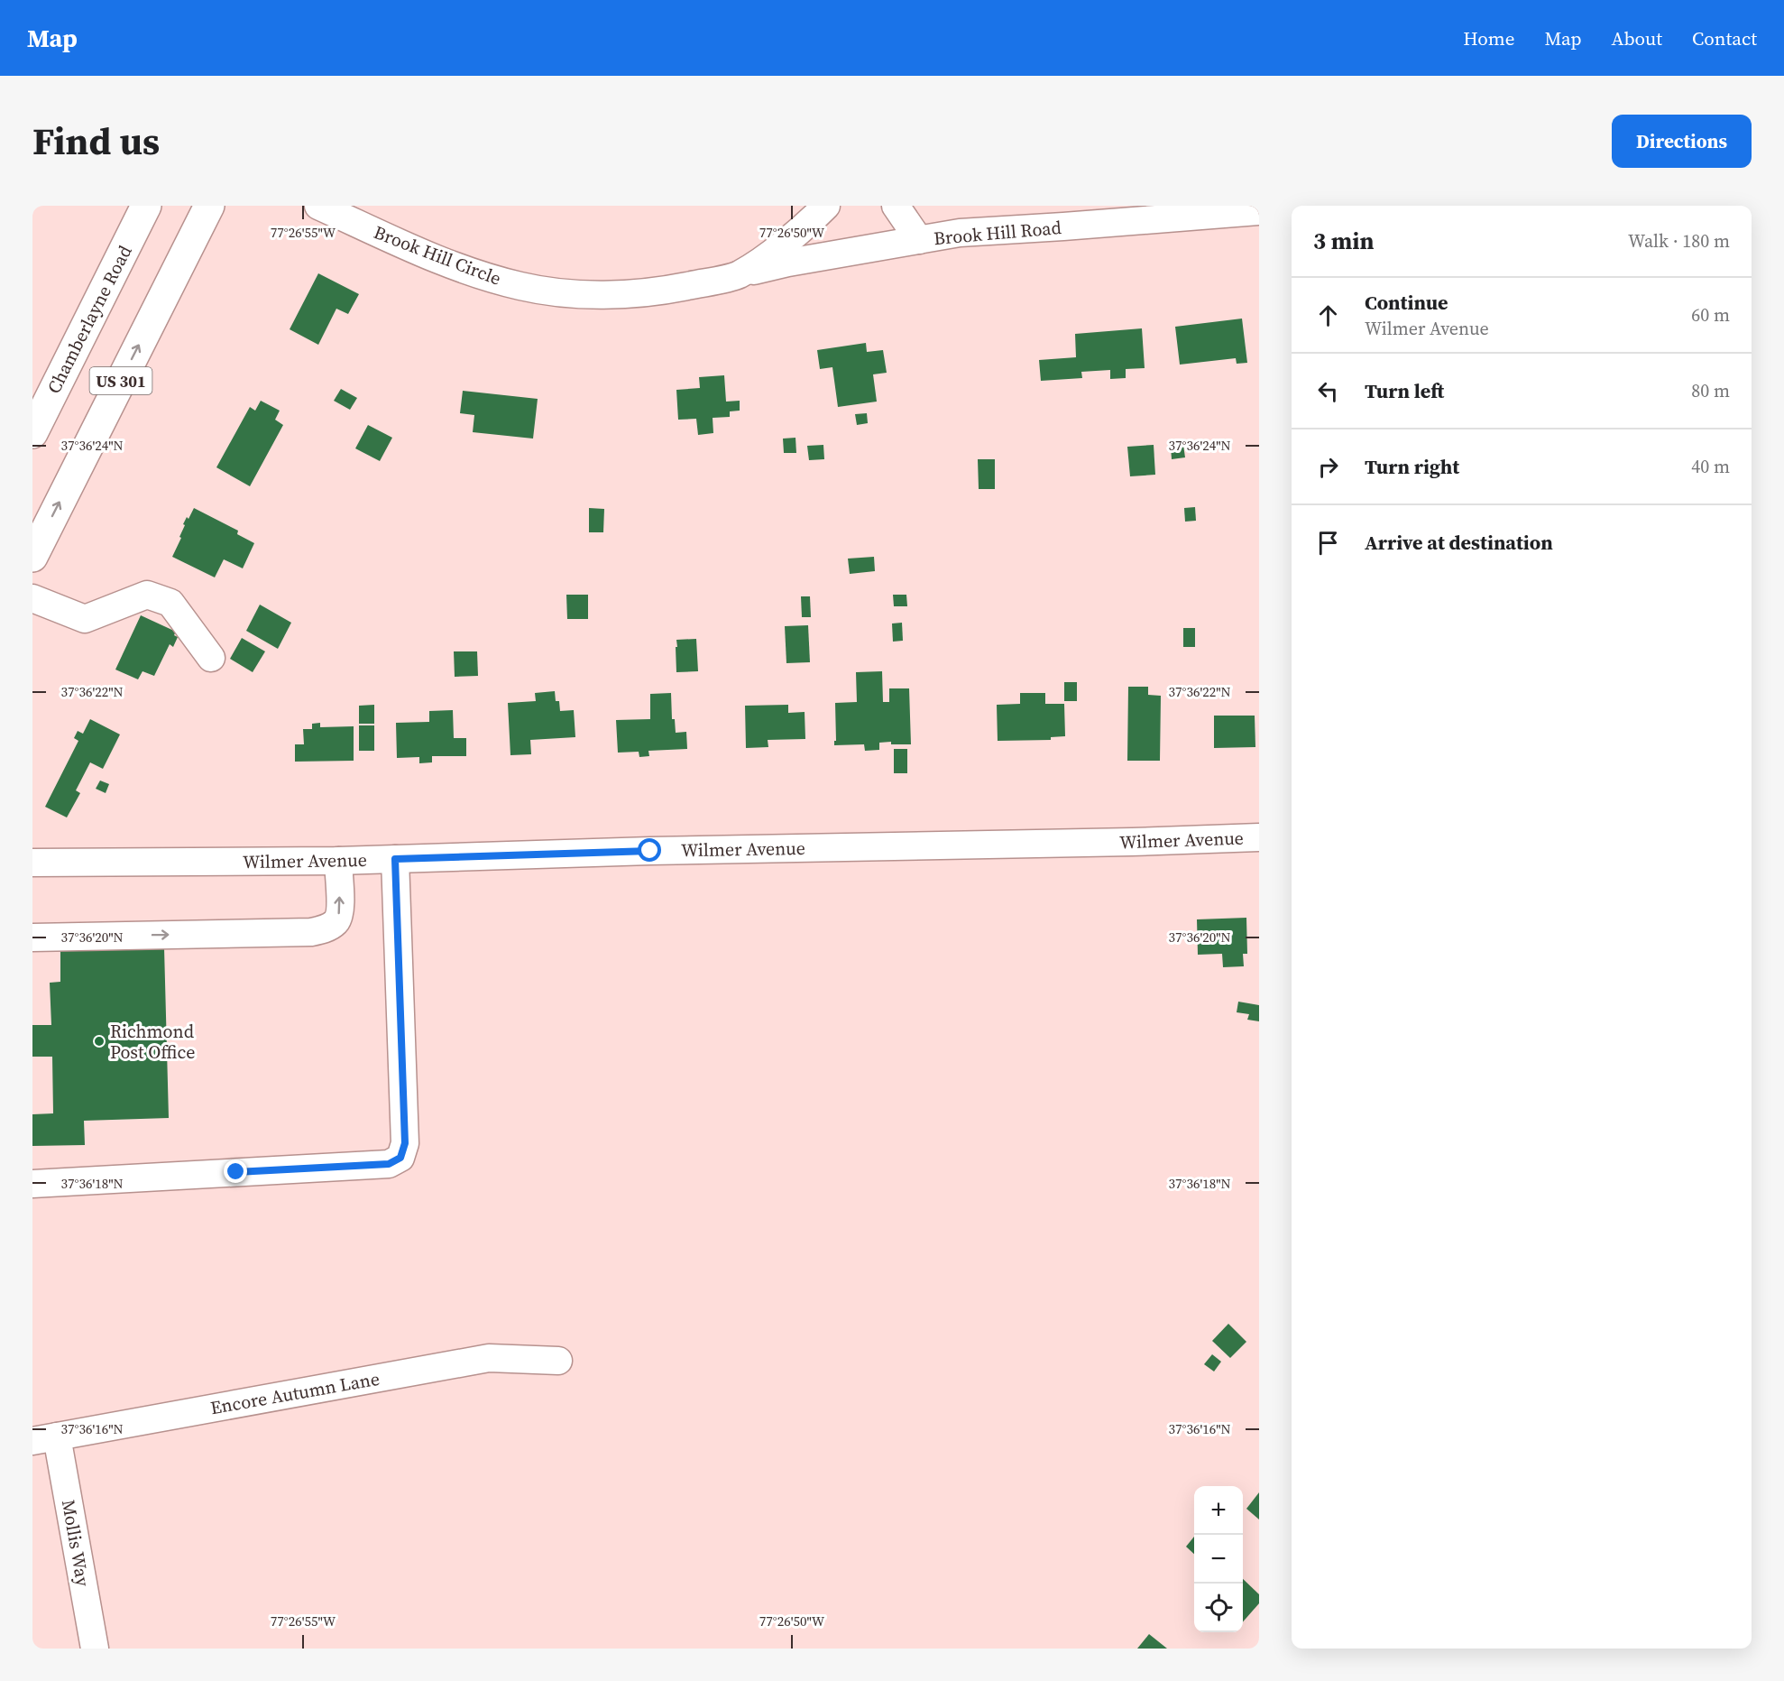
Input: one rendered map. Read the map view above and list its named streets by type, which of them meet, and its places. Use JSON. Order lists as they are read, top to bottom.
{
  "streets": {
    "main road": ["Chamberlayne Road", "US 301"],
    "street": [
      "Brook Hill Road",
      "Brook Hill Circle",
      "Wilmer Avenue",
      "Encore Autumn Lane",
      "Mollis Way"
    ]
  },
  "crossings": [
    ["Brook Hill Road", "Brook Hill Circle"],
    ["Encore Autumn Lane", "Mollis Way"]
  ],
  "places": ["Richmond Post Office"],
  "page": {
    "header": "Map",
    "nav": [
      "Home",
      "Map",
      "About",
      "Contact"
    ],
    "title": "Find us",
    "buttons": "Directions",
    "heading": ["3 min", "Walk · 180 m"],
    "list": [
      ["Continue", "Wilmer Avenue", "60 m"],
      ["Turn left", "80 m"],
      ["Turn right", "40 m"],
      "Arrive at destination"
    ],
    "map_buttons": ["+", "−"]
  },
  "coordinates": [
    "77°26'55\"W",
    "77°26'50\"W",
    "37°36'24\"N",
    "37°36'22\"N",
    "37°36'20\"N",
    "37°36'18\"N",
    "37°36'16\"N"
  ]
}
